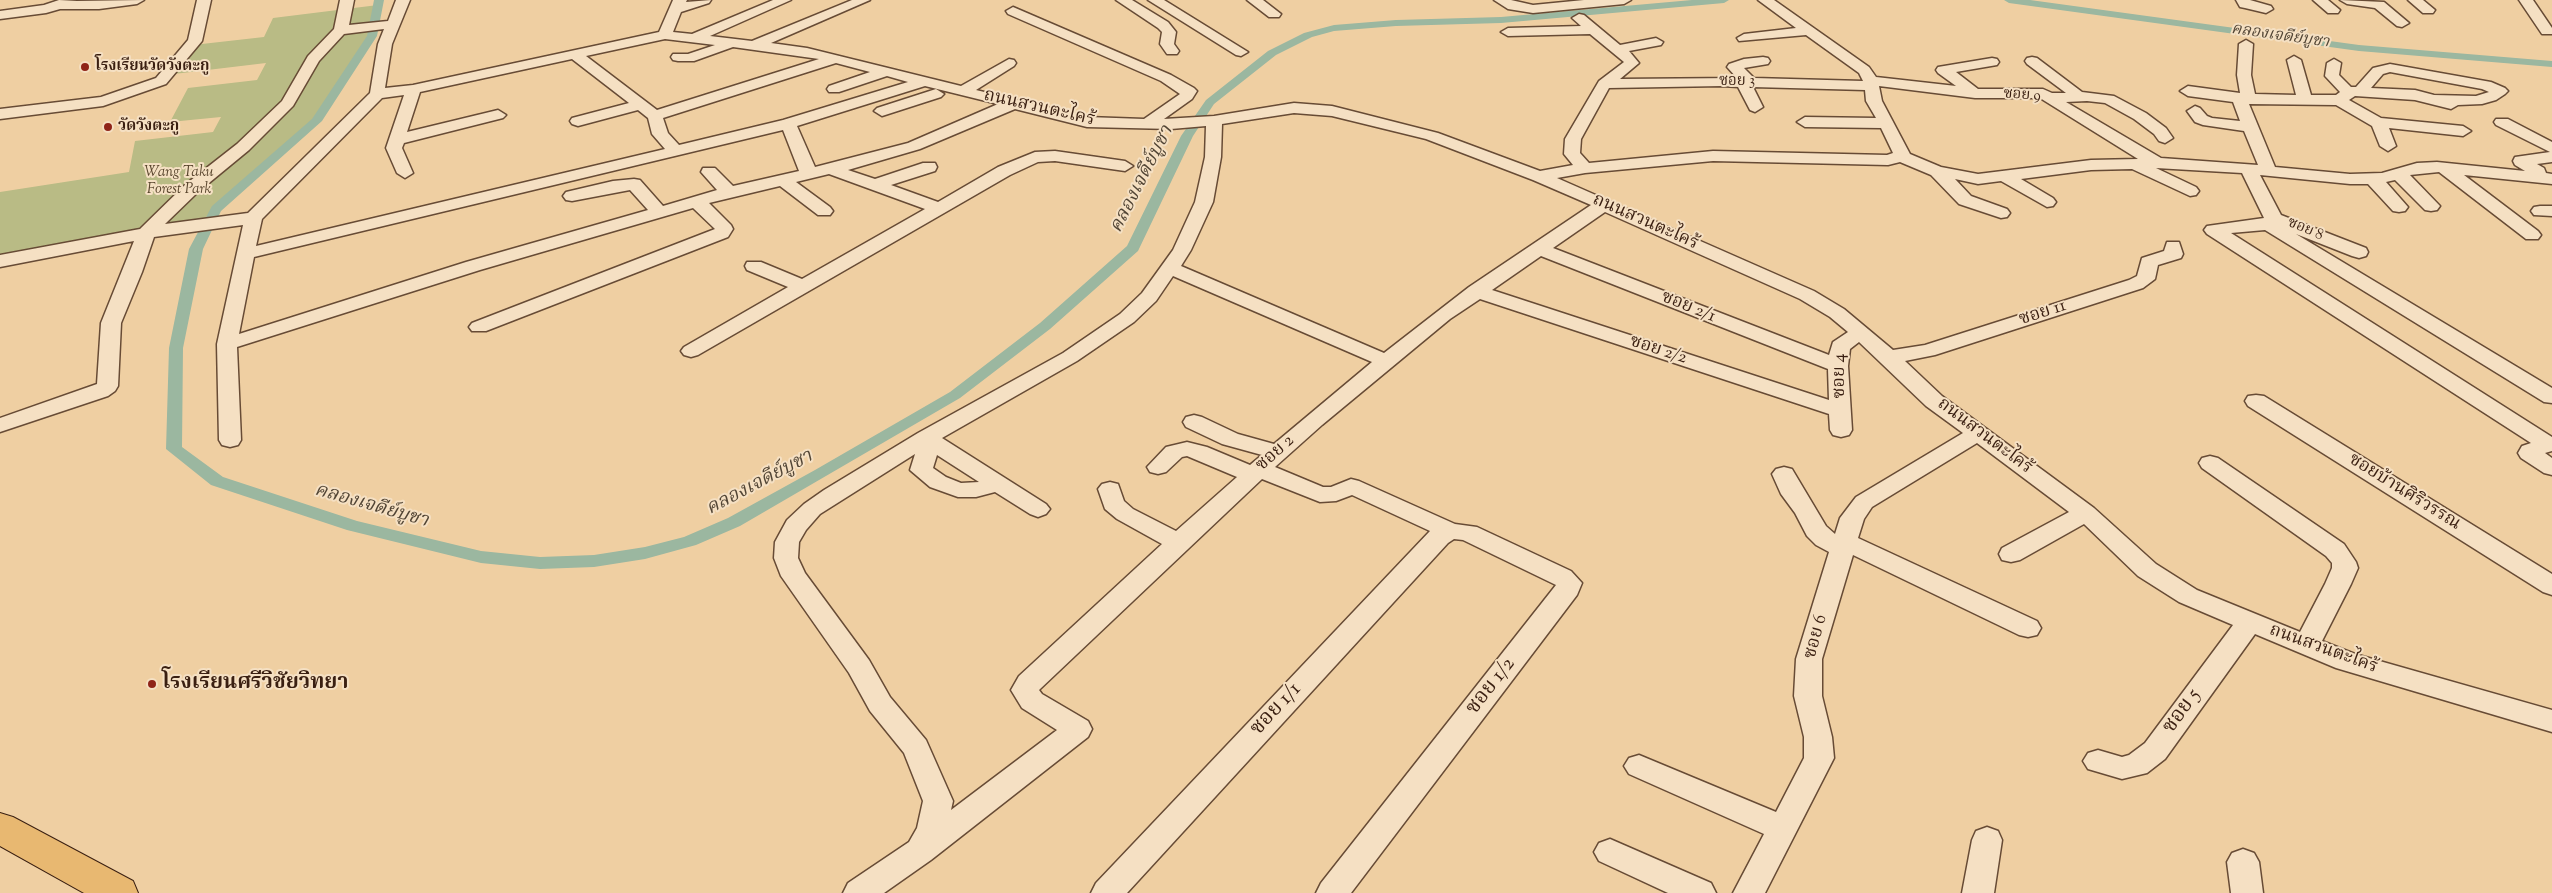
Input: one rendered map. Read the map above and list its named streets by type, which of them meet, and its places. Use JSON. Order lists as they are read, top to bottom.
{
  "streets": {
    "street": [
      "ซอย 3",
      "ซอย 9",
      "ถนนสวนตะไคร้",
      "ซอย 8",
      "ซอย 2/1",
      "ซอย 11",
      "ซอย 2/2",
      "ซอย 4",
      "ซอย 2",
      "ซอยบ้านศิริวรรณ",
      "ซอย 6",
      "ซอย 1/2",
      "ซอย 1/1",
      "ซอย 5"
    ]
  },
  "crossings": [
    ["ซอย 3", "ซอย 9"],
    ["ถนนสวนตะไคร้", "ซอย 11"],
    ["ถนนสวนตะไคร้", "ซอย 4"],
    ["ถนนสวนตะไคร้", "ซอย 2"],
    ["ถนนสวนตะไคร้", "ซอย 6"],
    ["ถนนสวนตะไคร้", "ซอย 5"],
    ["ซอย 2/1", "ซอย 4"],
    ["ซอย 2/1", "ซอย 2"],
    ["ซอย 2/2", "ซอย 4"],
    ["ซอย 2/2", "ซอย 2"],
    ["ซอย 1/2", "ซอย 1/1"]
  ],
  "water": ["คลองเจดีย์บูชา"],
  "parks": ["Wang Taku Forest Park"],
  "places": ["โรงเรียนวัดวังตะกู", "วัดวังตะกู", "โรงเรียนศรีวิชัยวิทยา"]
}
